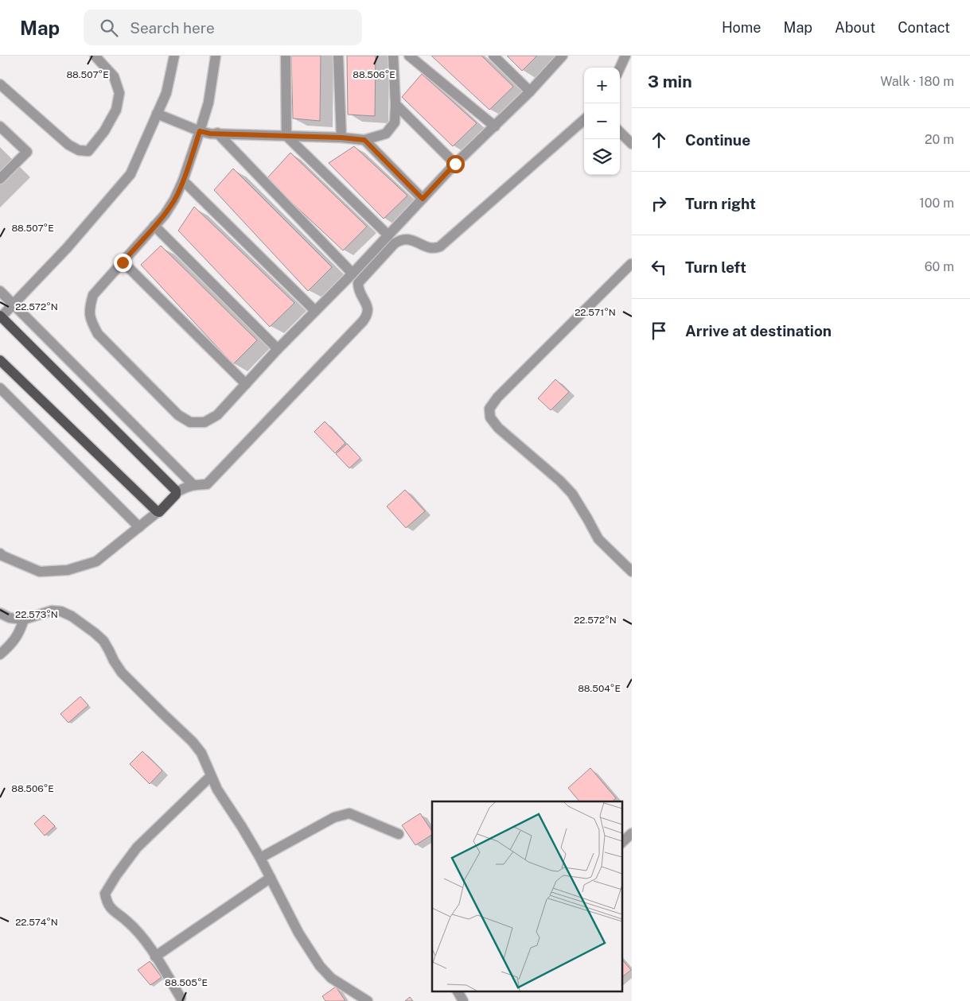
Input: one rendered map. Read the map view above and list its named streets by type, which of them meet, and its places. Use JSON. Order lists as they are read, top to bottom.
{
  "page": {
    "header": "Map",
    "search": "Search here",
    "nav": [
      "Home",
      "Map",
      "About",
      "Contact"
    ],
    "heading": ["3 min", "Walk · 180 m"],
    "map_buttons": ["+", "−"],
    "list": [
      ["Continue", "20 m"],
      ["Turn right", "100 m"],
      ["Turn left", "60 m"],
      "Arrive at destination"
    ]
  },
  "coordinates": [
    "88.507°E",
    "88.506°E",
    "22.572°N",
    "22.571°N",
    "22.573°N",
    "88.504°E",
    "22.574°N",
    "88.505°E"
  ]
}
